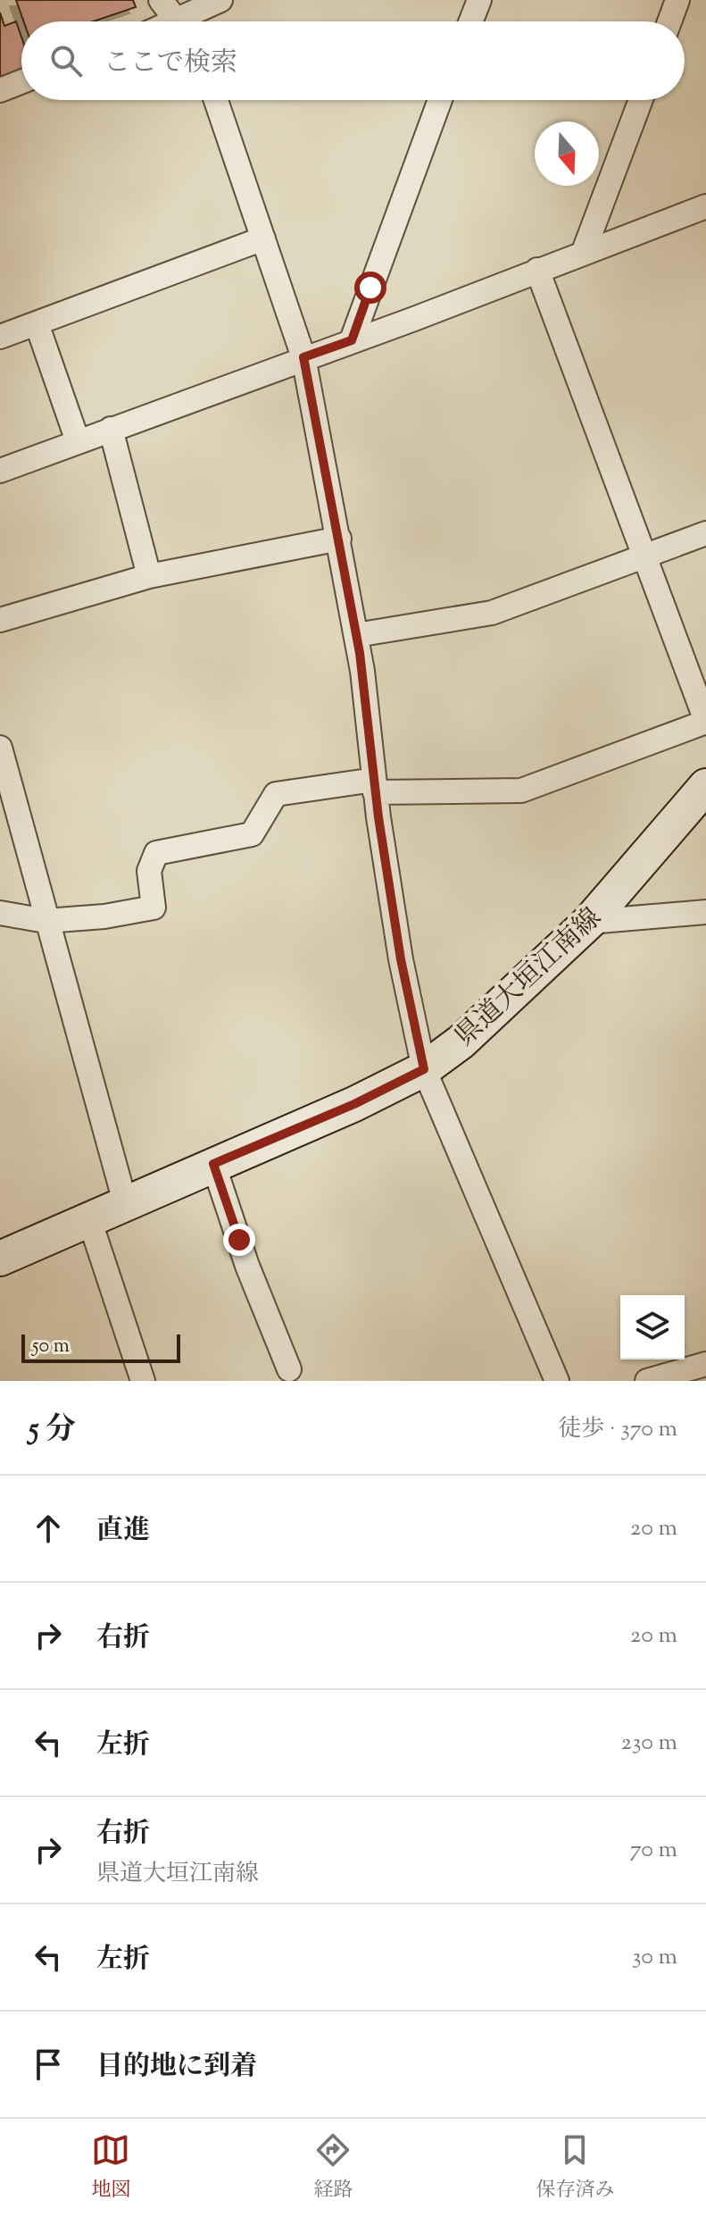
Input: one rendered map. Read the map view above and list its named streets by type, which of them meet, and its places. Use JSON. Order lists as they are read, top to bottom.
{
  "streets": {
    "main road": ["県道大垣江南線"]
  },
  "scale_bar": "50 m",
  "north": "bottom",
  "page": {
    "search": "ここで検索",
    "scale": "50 m",
    "heading": ["5 分", "徒歩 · 370 m"],
    "list": [
      ["直進", "20 m"],
      ["右折", "20 m"],
      ["左折", "230 m"],
      ["右折", "県道大垣江南線", "70 m"],
      ["左折", "30 m"],
      "目的地に到着"
    ],
    "nav": ["地図", "経路", "保存済み"]
  }
}
